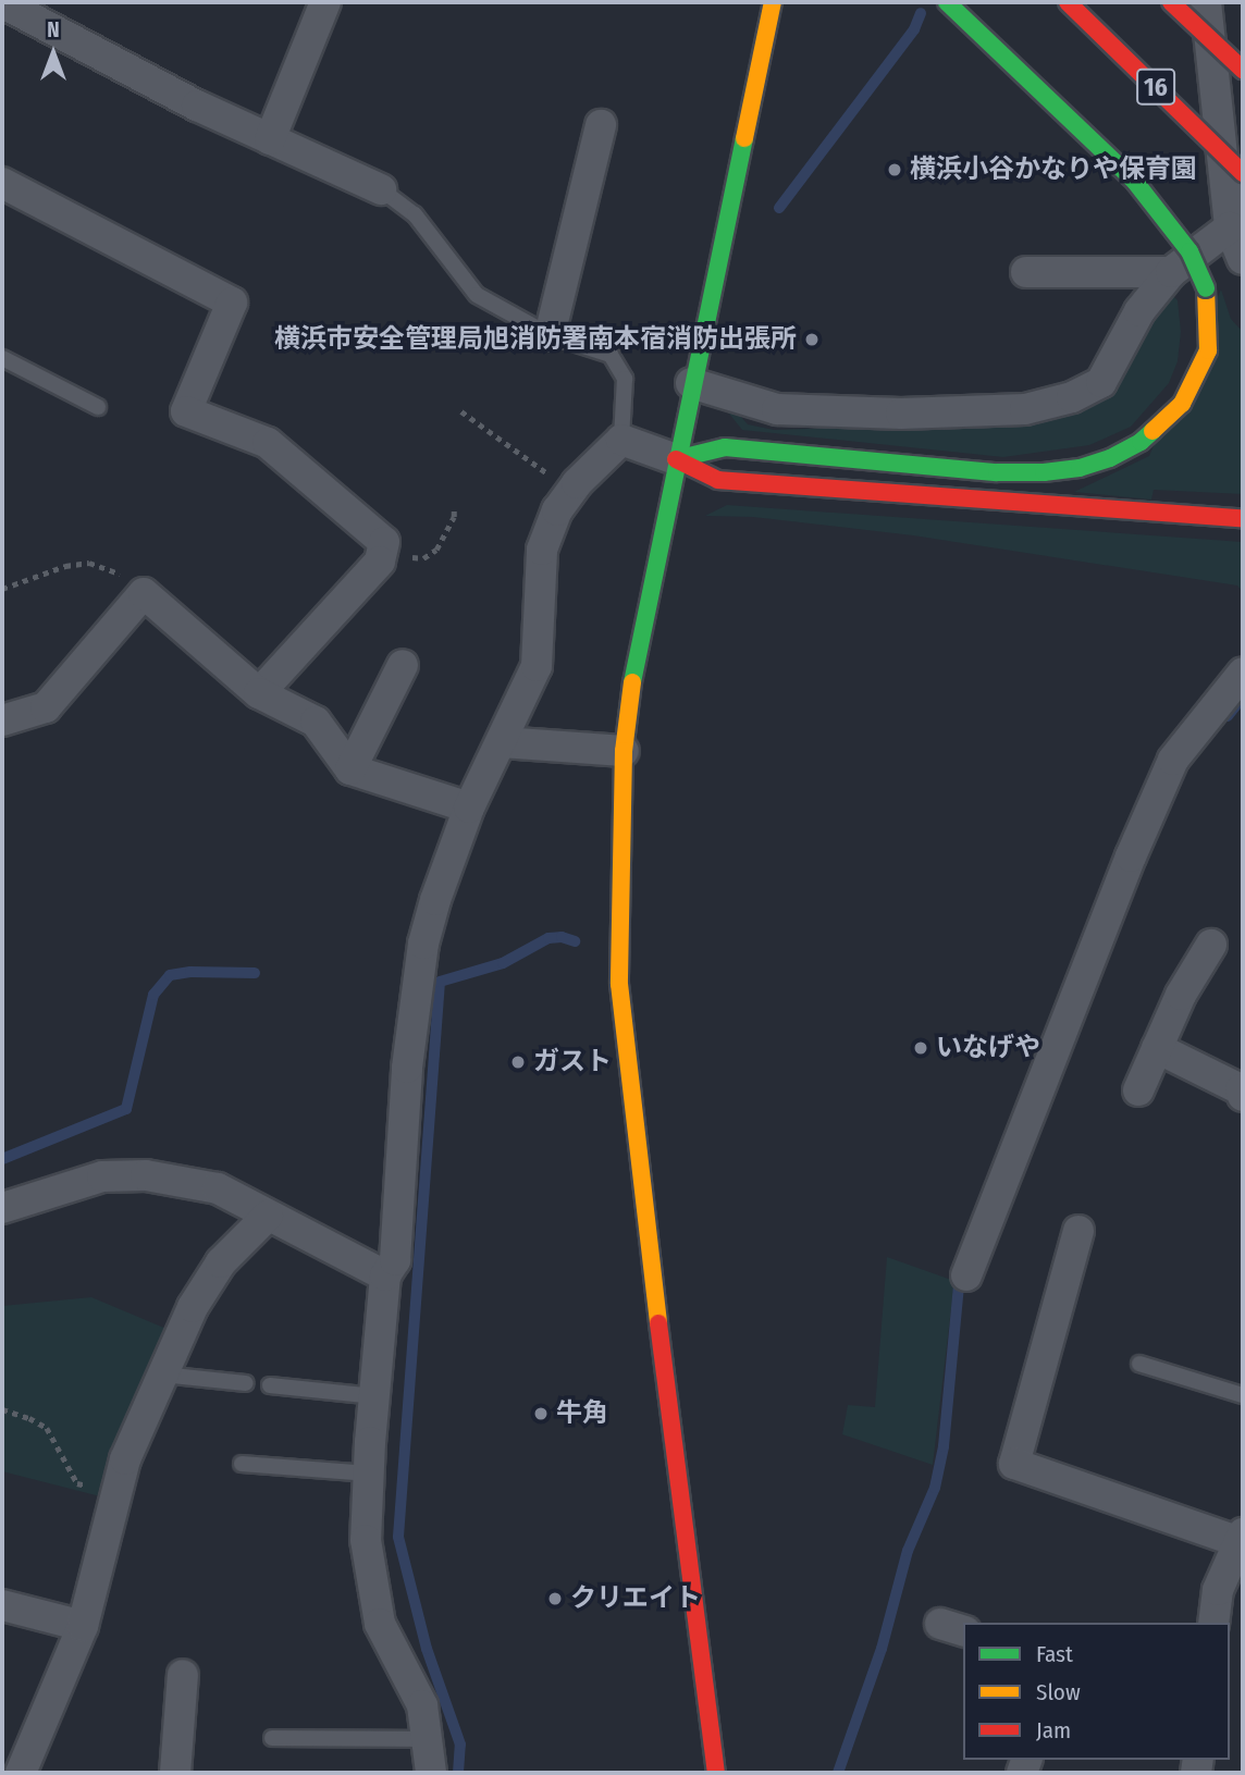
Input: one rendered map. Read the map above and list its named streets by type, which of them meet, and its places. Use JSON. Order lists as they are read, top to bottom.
{
  "streets": {
    "main road": ["16"]
  },
  "places": [
    "横浜小谷かなりや保育園",
    "横浜市安全管理局旭消防署南本宿消防出張所",
    "いなげや",
    "ガスト",
    "牛角",
    "クリエイト"
  ],
  "legend": ["Fast", "Slow", "Jam"],
  "north": "top"
}
